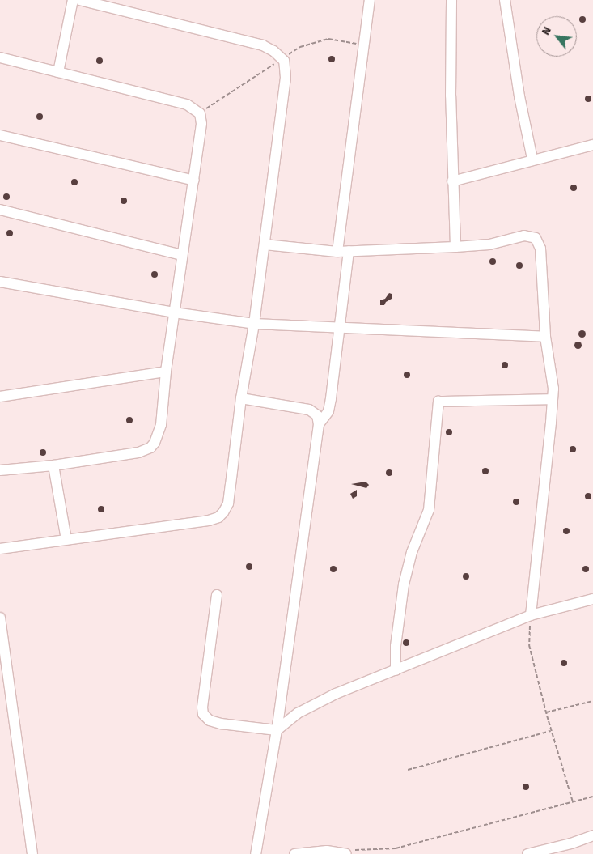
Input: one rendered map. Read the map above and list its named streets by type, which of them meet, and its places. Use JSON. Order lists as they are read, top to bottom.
{
  "north": "top left"
}
